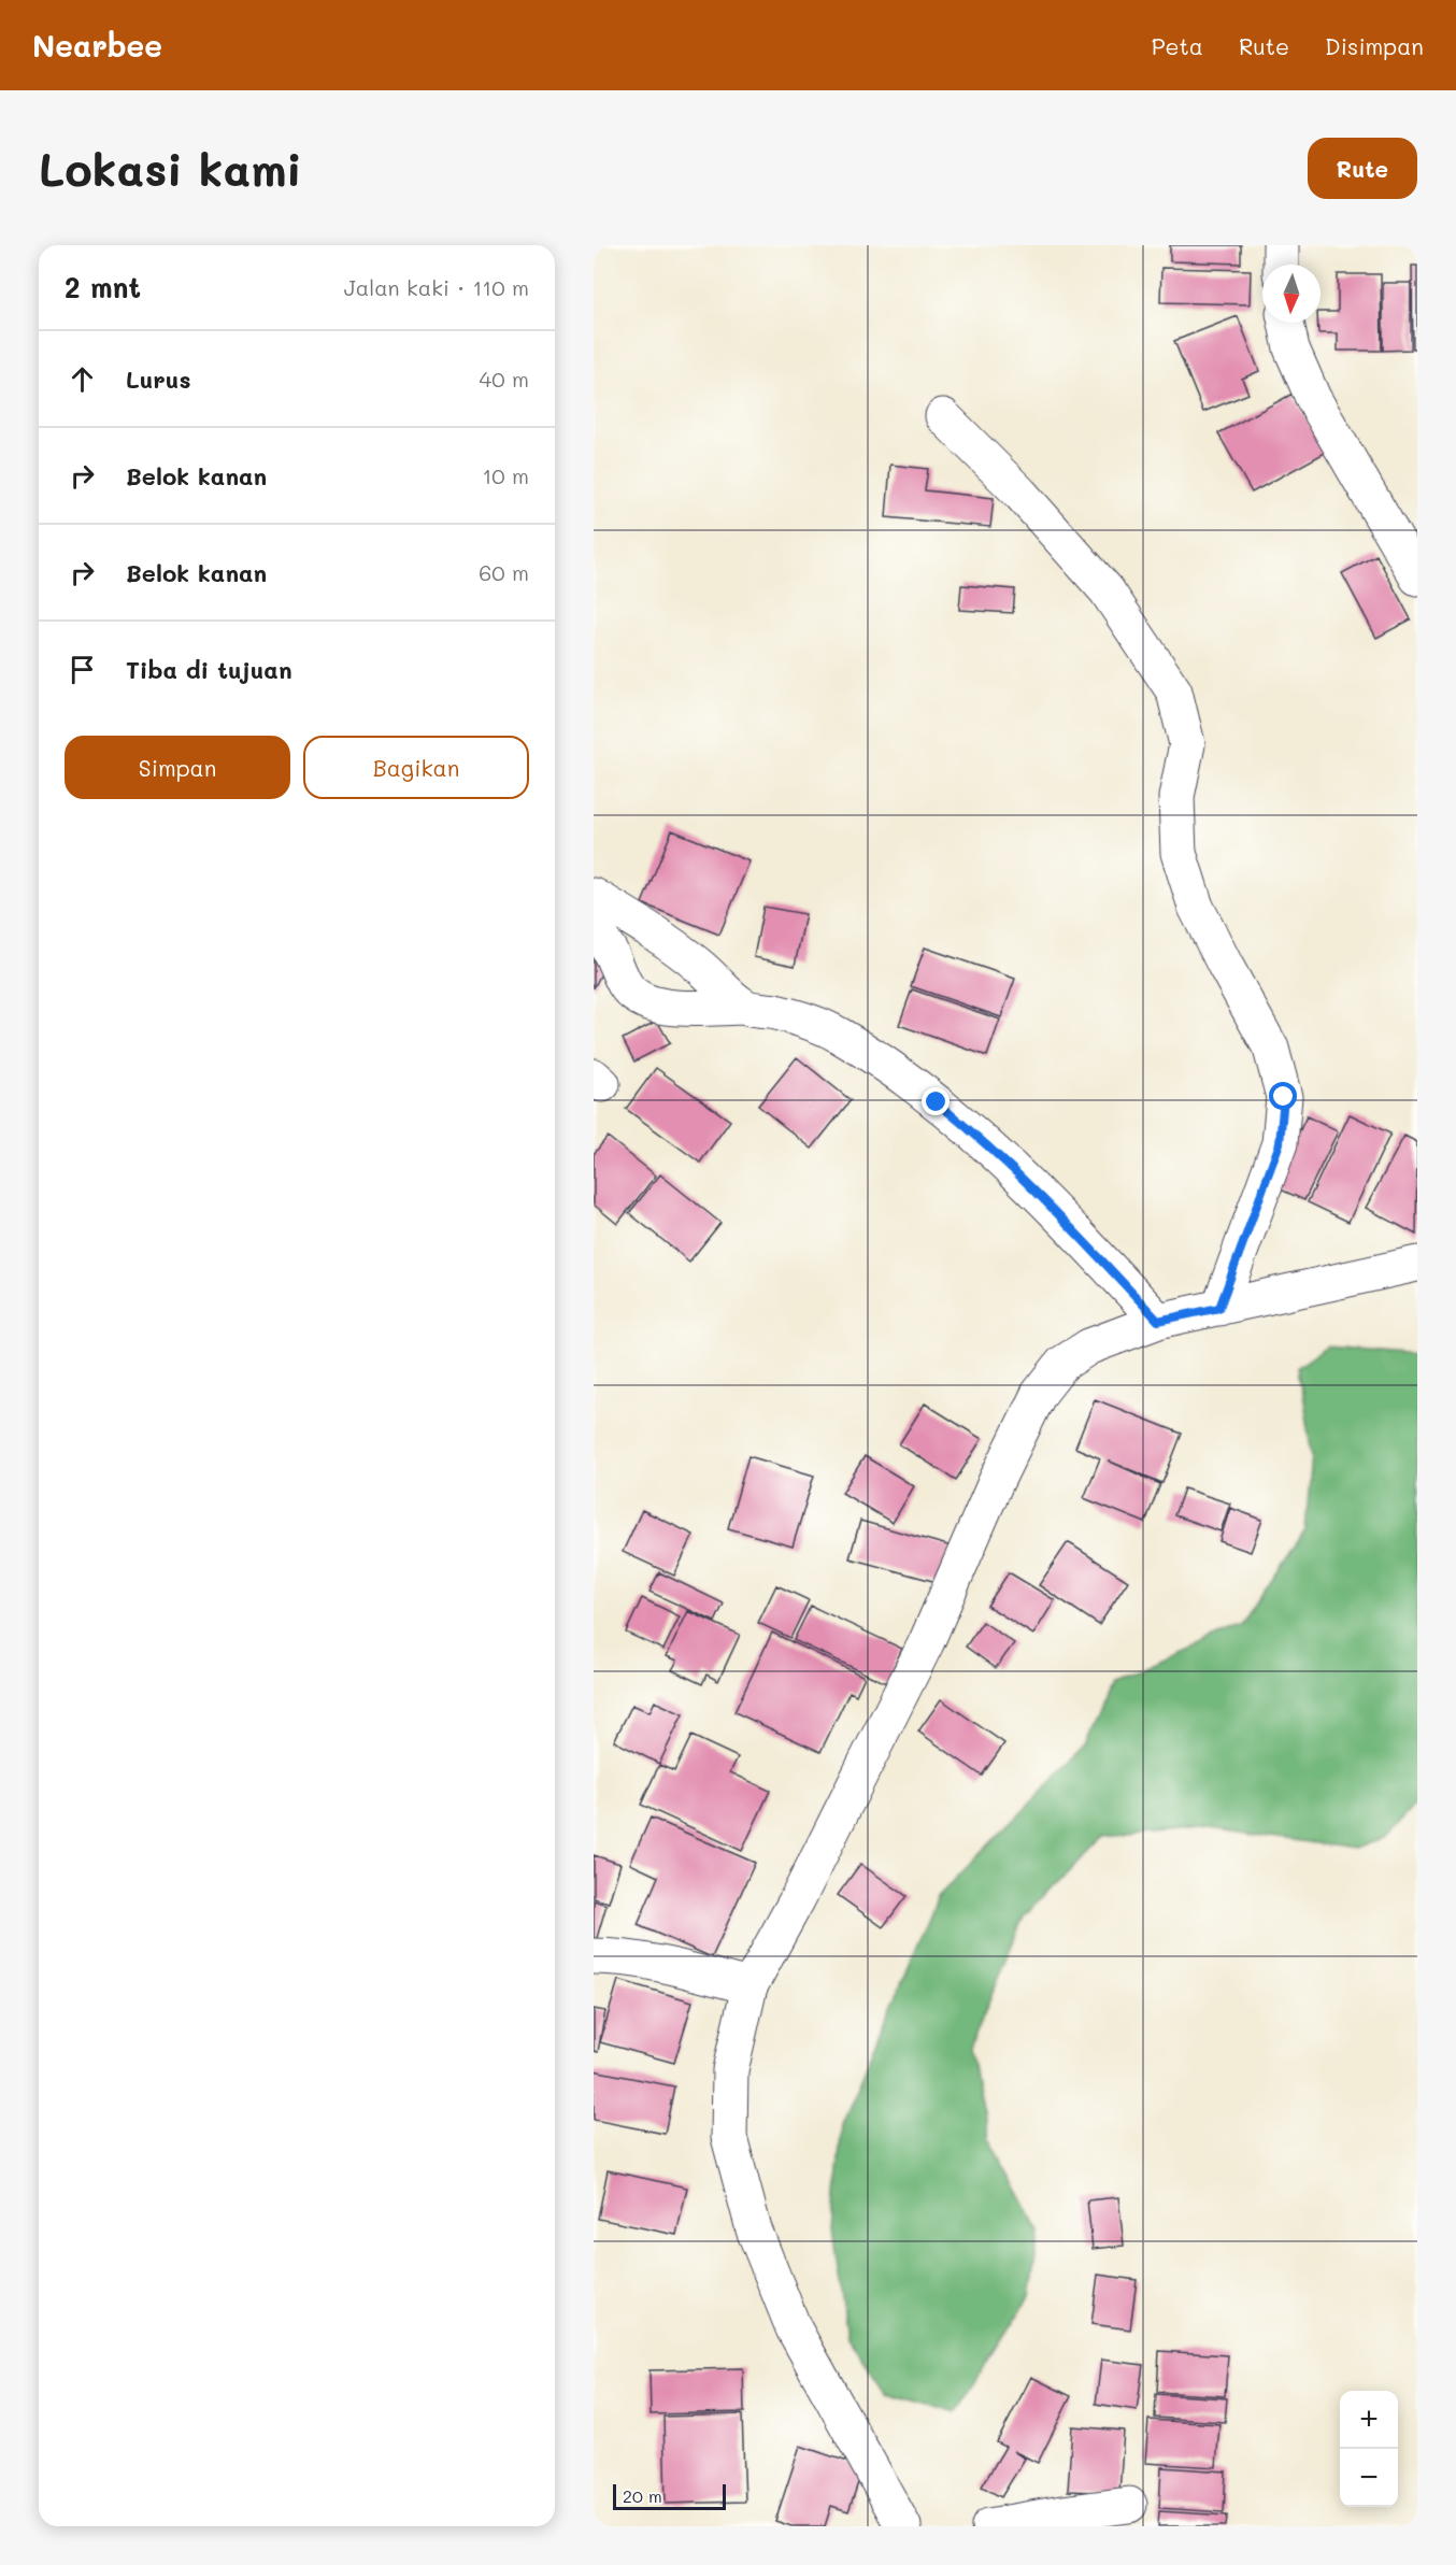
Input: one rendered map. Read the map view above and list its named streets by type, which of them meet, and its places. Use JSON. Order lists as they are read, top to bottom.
{
  "scale_bar": "20 m",
  "north": "bottom",
  "page": {
    "header": "Nearbee",
    "nav": ["Peta", "Rute", "Disimpan"],
    "buttons": [
      "Rute",
      ["Simpan", "Bagikan"]
    ],
    "title": "Lokasi kami",
    "heading": ["2 mnt", "Jalan kaki · 110 m"],
    "list": [
      ["Lurus", "40 m"],
      ["Belok kanan", "10 m"],
      ["Belok kanan", "60 m"],
      "Tiba di tujuan"
    ],
    "map_buttons": ["+", "−"],
    "scale": "20 m"
  }
}
